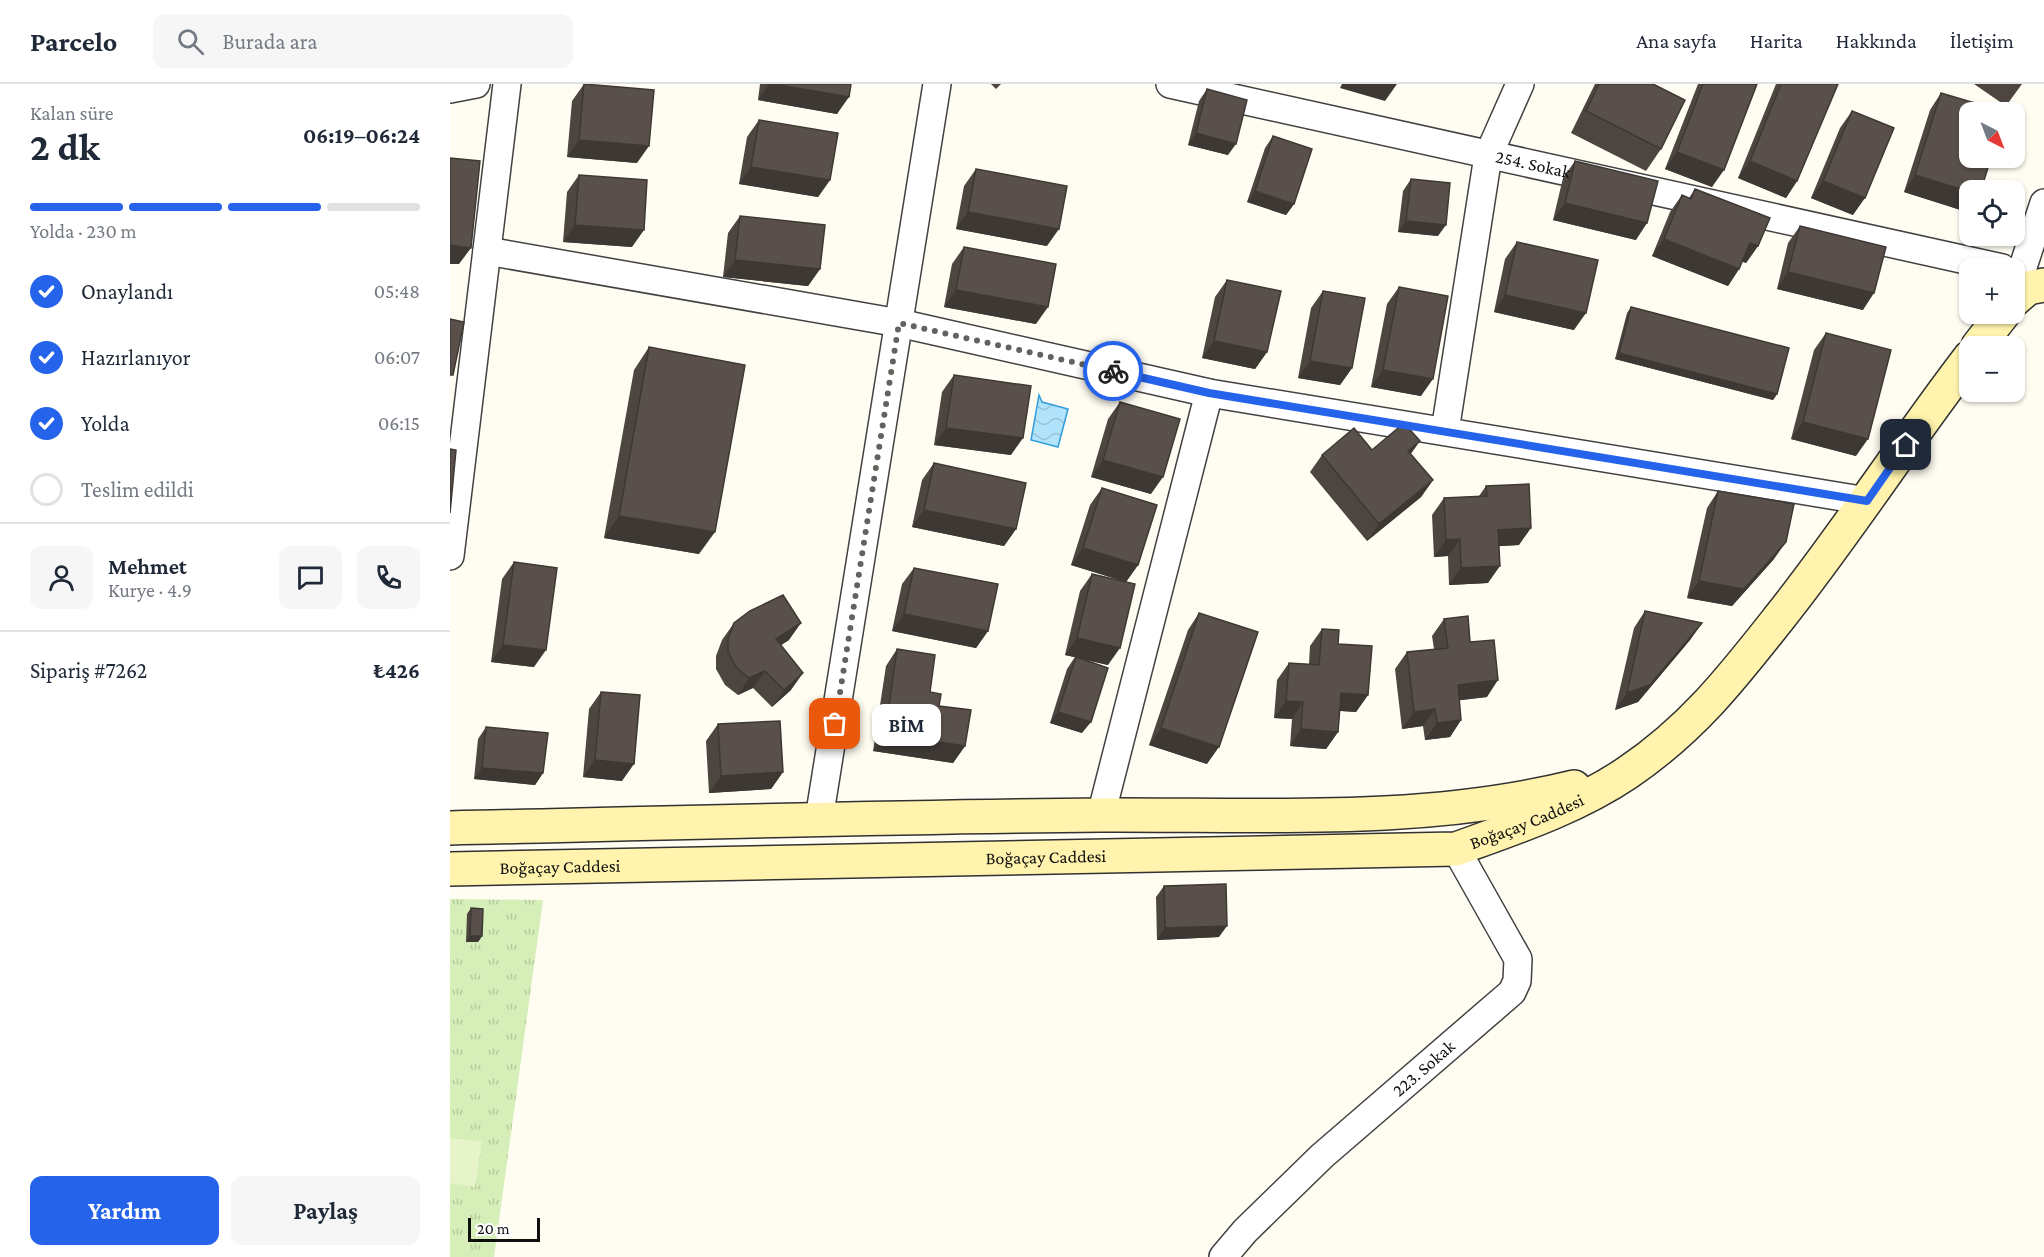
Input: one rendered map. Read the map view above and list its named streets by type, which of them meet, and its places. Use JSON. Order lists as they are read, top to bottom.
{
  "streets": {
    "main road": ["Boğaçay Caddesi"],
    "street": ["254. Sokak", "223. Sokak"]
  },
  "crossings": [
    ["Boğaçay Caddesi", "223. Sokak"]
  ],
  "places": ["BİM"],
  "scale_bar": "20 m",
  "north": "bottom right",
  "page": {
    "header": "Parcelo",
    "search": "Burada ara",
    "nav": [
      "Ana sayfa",
      "Harita",
      "Hakkında",
      "İletişim"
    ],
    "heading": ["2 dk", "Kalan süre", "06:19–06:24"],
    "panel": [
      "Mehmet",
      "Kurye · 4.9",
      "Sipariş #7262",
      "₺426"
    ],
    "map_buttons": ["+", "−"],
    "bar": "Yolda · 230 m",
    "list": [
      ["Onaylandı", "05:48"],
      ["Hazırlanıyor", "06:07"],
      ["Yolda", "06:15"],
      "Teslim edildi"
    ],
    "bubble": "BİM",
    "buttons": ["Yardım", "Paylaş"],
    "scale": "20 m"
  }
}
